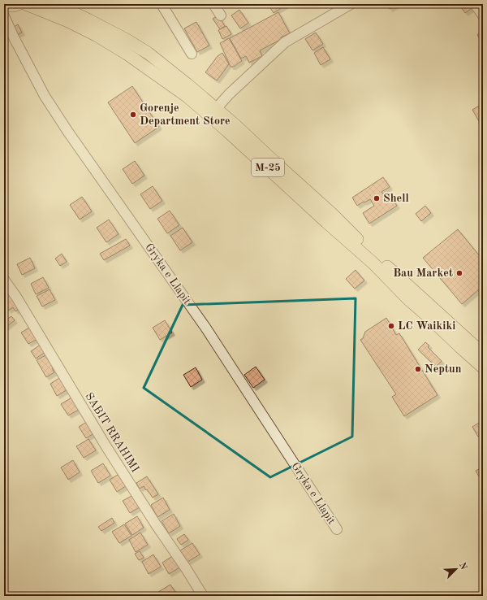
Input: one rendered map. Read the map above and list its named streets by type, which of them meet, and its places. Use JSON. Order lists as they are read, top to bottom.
{
  "streets": {
    "main road": ["M-25"],
    "street": ["Gryka e Llapit", "SABIT RRAHIMI"]
  },
  "places": [
    "Gorenje Department Store",
    "Shell",
    "Bau Market",
    "LC Waikiki",
    "Neptun"
  ],
  "north": "top right"
}
